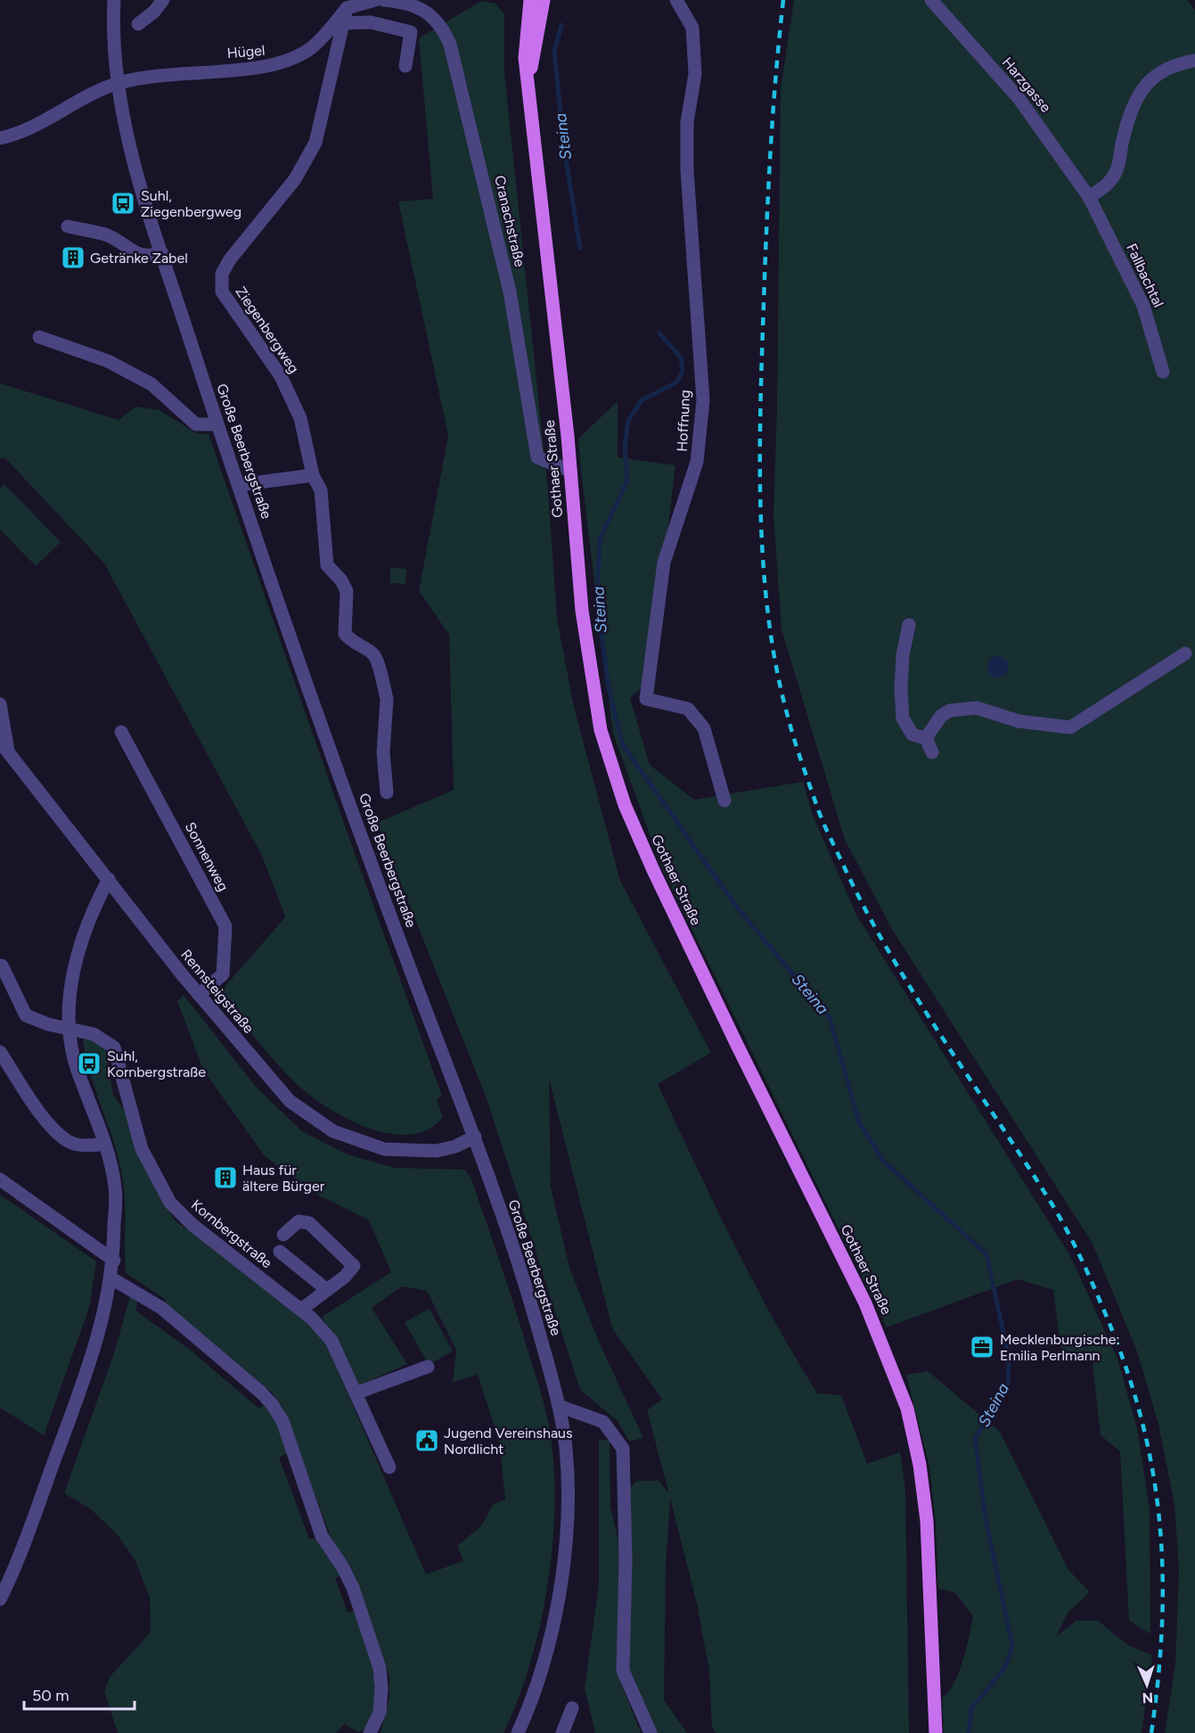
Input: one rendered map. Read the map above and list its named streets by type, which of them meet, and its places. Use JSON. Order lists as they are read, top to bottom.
{
  "streets": {
    "main road": ["Gothaer Straße"],
    "street": [
      "Hügel",
      "Harzgasse",
      "Cranachstraße",
      "Fallbachtal",
      "Ziegenbergweg",
      "Hoffnung",
      "Große Beerbergstraße",
      "Sonnenweg",
      "Rennsteigstraße",
      "Kornbergstraße"
    ]
  },
  "crossings": [
    ["Hügel", "Ziegenbergweg"],
    ["Hügel", "Große Beerbergstraße"],
    ["Harzgasse", "Fallbachtal"],
    ["Cranachstraße", "Gothaer Straße"],
    ["Große Beerbergstraße", "Rennsteigstraße"],
    ["Sonnenweg", "Rennsteigstraße"]
  ],
  "water": ["Steina"],
  "places": {
    "bus stop": ["Suhl, Ziegenbergweg", "Suhl, Kornbergstraße"],
    "building": ["Getränke Zabel", "Haus für ältere Bürger"],
    "office": ["Mecklenburgische: Emilia Perlmann"],
    "public building": ["Jugend Vereinshaus Nordlicht"]
  },
  "scale_bar": "50 m",
  "north": "bottom"
}
